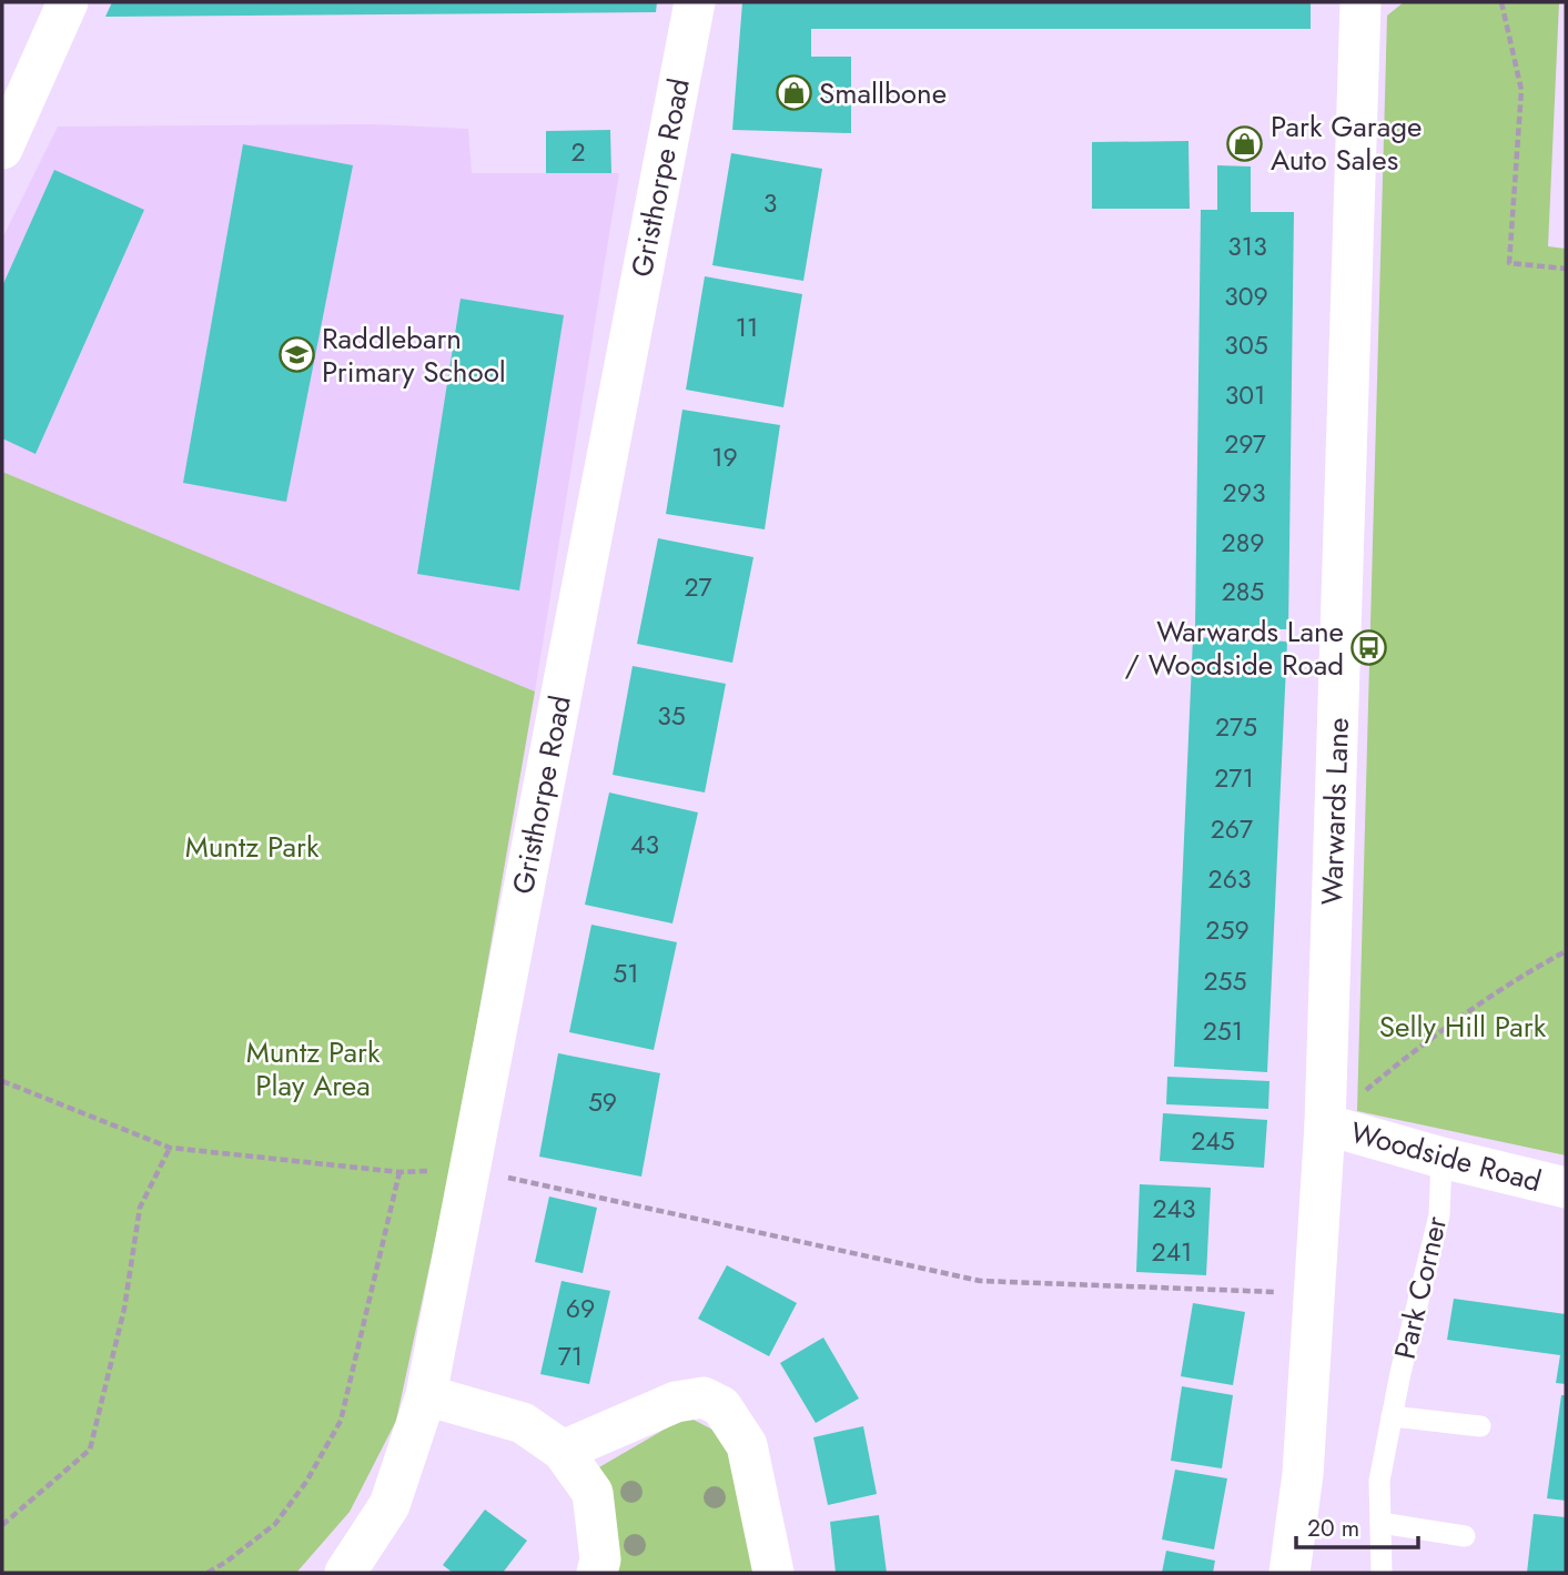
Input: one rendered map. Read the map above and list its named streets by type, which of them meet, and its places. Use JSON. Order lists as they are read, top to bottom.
{
  "streets": {
    "street": ["Gristhorpe Road", "Warwards Lane", "Woodside Road"],
    "lane": ["Park Corner"]
  },
  "crossings": [
    ["Warwards Lane", "Woodside Road"],
    ["Woodside Road", "Park Corner"]
  ],
  "parks": ["Muntz Park", "Selly Hill Park", "Muntz Park Play Area"],
  "places": {
    "shop": ["Smallbone", "Park Garage Auto Sales"],
    "school or university": ["Raddlebarn Primary School"],
    "bus stop": ["Warwards Lane / Woodside Road"]
  },
  "house_numbers": [
    "2",
    "3",
    "313",
    "309",
    "11",
    "305",
    "301",
    "297",
    "19",
    "293",
    "289",
    "27",
    "285",
    "35",
    "275",
    "271",
    "267",
    "43",
    "263",
    "259",
    "51",
    "255",
    "251",
    "59",
    "245",
    "243",
    "241",
    "69",
    "71"
  ],
  "scale_bar": "20 m"
}
